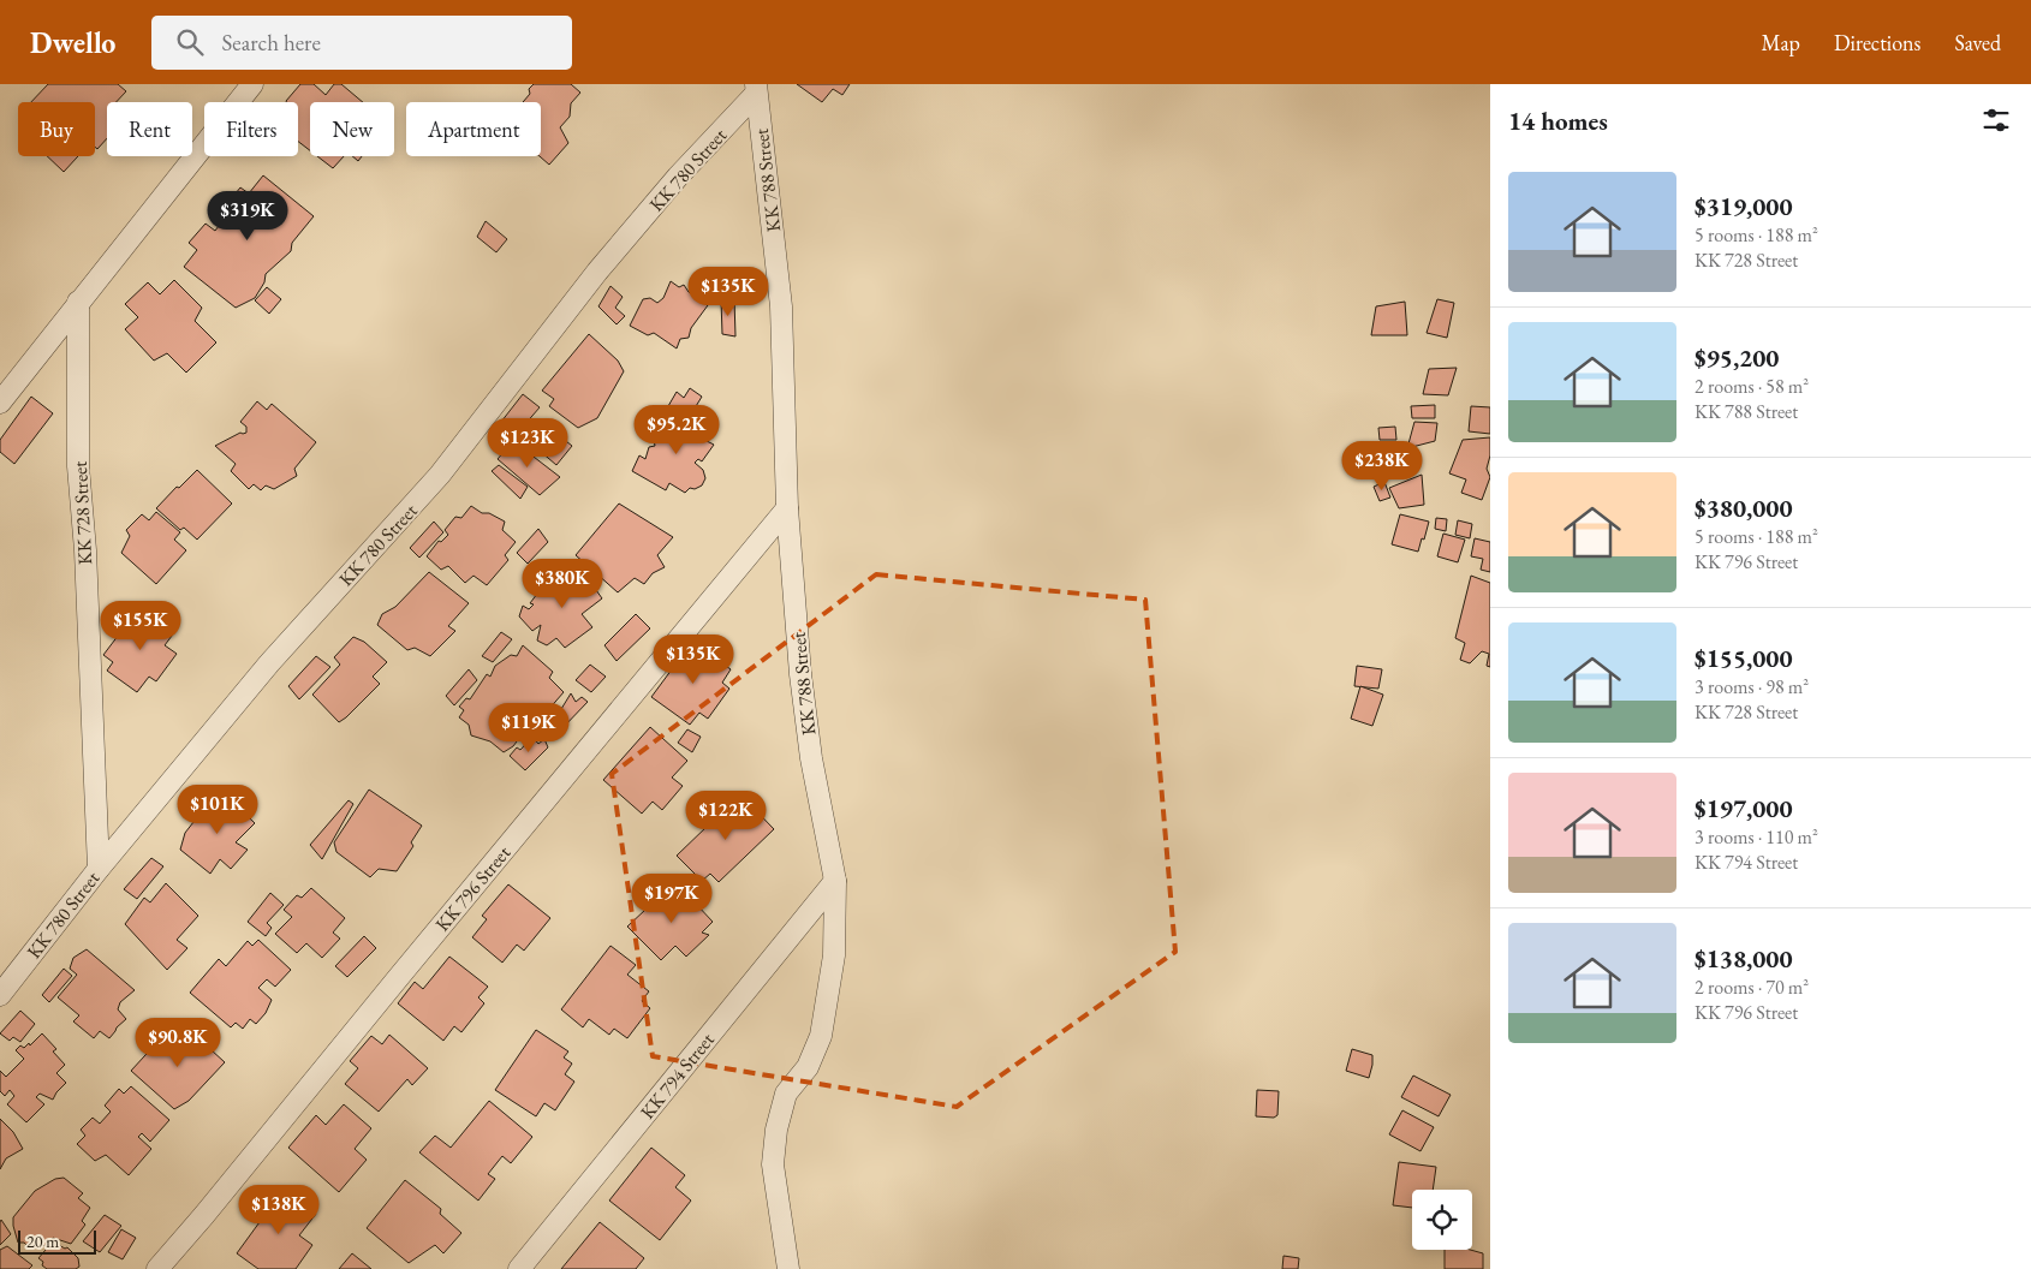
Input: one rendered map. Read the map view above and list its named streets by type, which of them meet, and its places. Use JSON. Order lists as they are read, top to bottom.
{
  "streets": {
    "street": [
      "KK 780 Street",
      "KK 788 Street",
      "KK 728 Street",
      "KK 796 Street",
      "KK 794 Street"
    ]
  },
  "crossings": [
    ["KK 780 Street", "KK 788 Street"],
    ["KK 780 Street", "KK 728 Street"],
    ["KK 788 Street", "KK 796 Street"],
    ["KK 788 Street", "KK 794 Street"]
  ],
  "scale_bar": "20 m",
  "page": {
    "header": "Dwello",
    "search": "Search here",
    "nav": ["Map", "Directions", "Saved"],
    "heading": "14 homes",
    "chip": [
      "Buy",
      "Rent",
      "Filters",
      "New",
      "Apartment"
    ],
    "list": [
      {
        "name": "$319,000",
        "note": "5 rooms · 188 m² · KK 728 Street"
      },
      {
        "name": "$95,200",
        "note": "2 rooms · 58 m² · KK 788 Street"
      },
      {
        "name": "$380,000",
        "note": "5 rooms · 188 m² · KK 796 Street"
      },
      {
        "name": "$155,000",
        "note": "3 rooms · 98 m² · KK 728 Street"
      },
      {
        "name": "$197,000",
        "note": "3 rooms · 110 m² · KK 794 Street"
      },
      {
        "name": "$138,000",
        "note": "2 rooms · 70 m² · KK 796 Street"
      }
    ],
    "price": [
      "$319K",
      "$135K",
      "$95.2K",
      "$123K",
      "$238K",
      "$380K",
      "$155K",
      "$135K",
      "$119K",
      "$101K",
      "$122K",
      "$197K",
      "$90.8K",
      "$138K"
    ],
    "scale": "20 m"
  }
}
